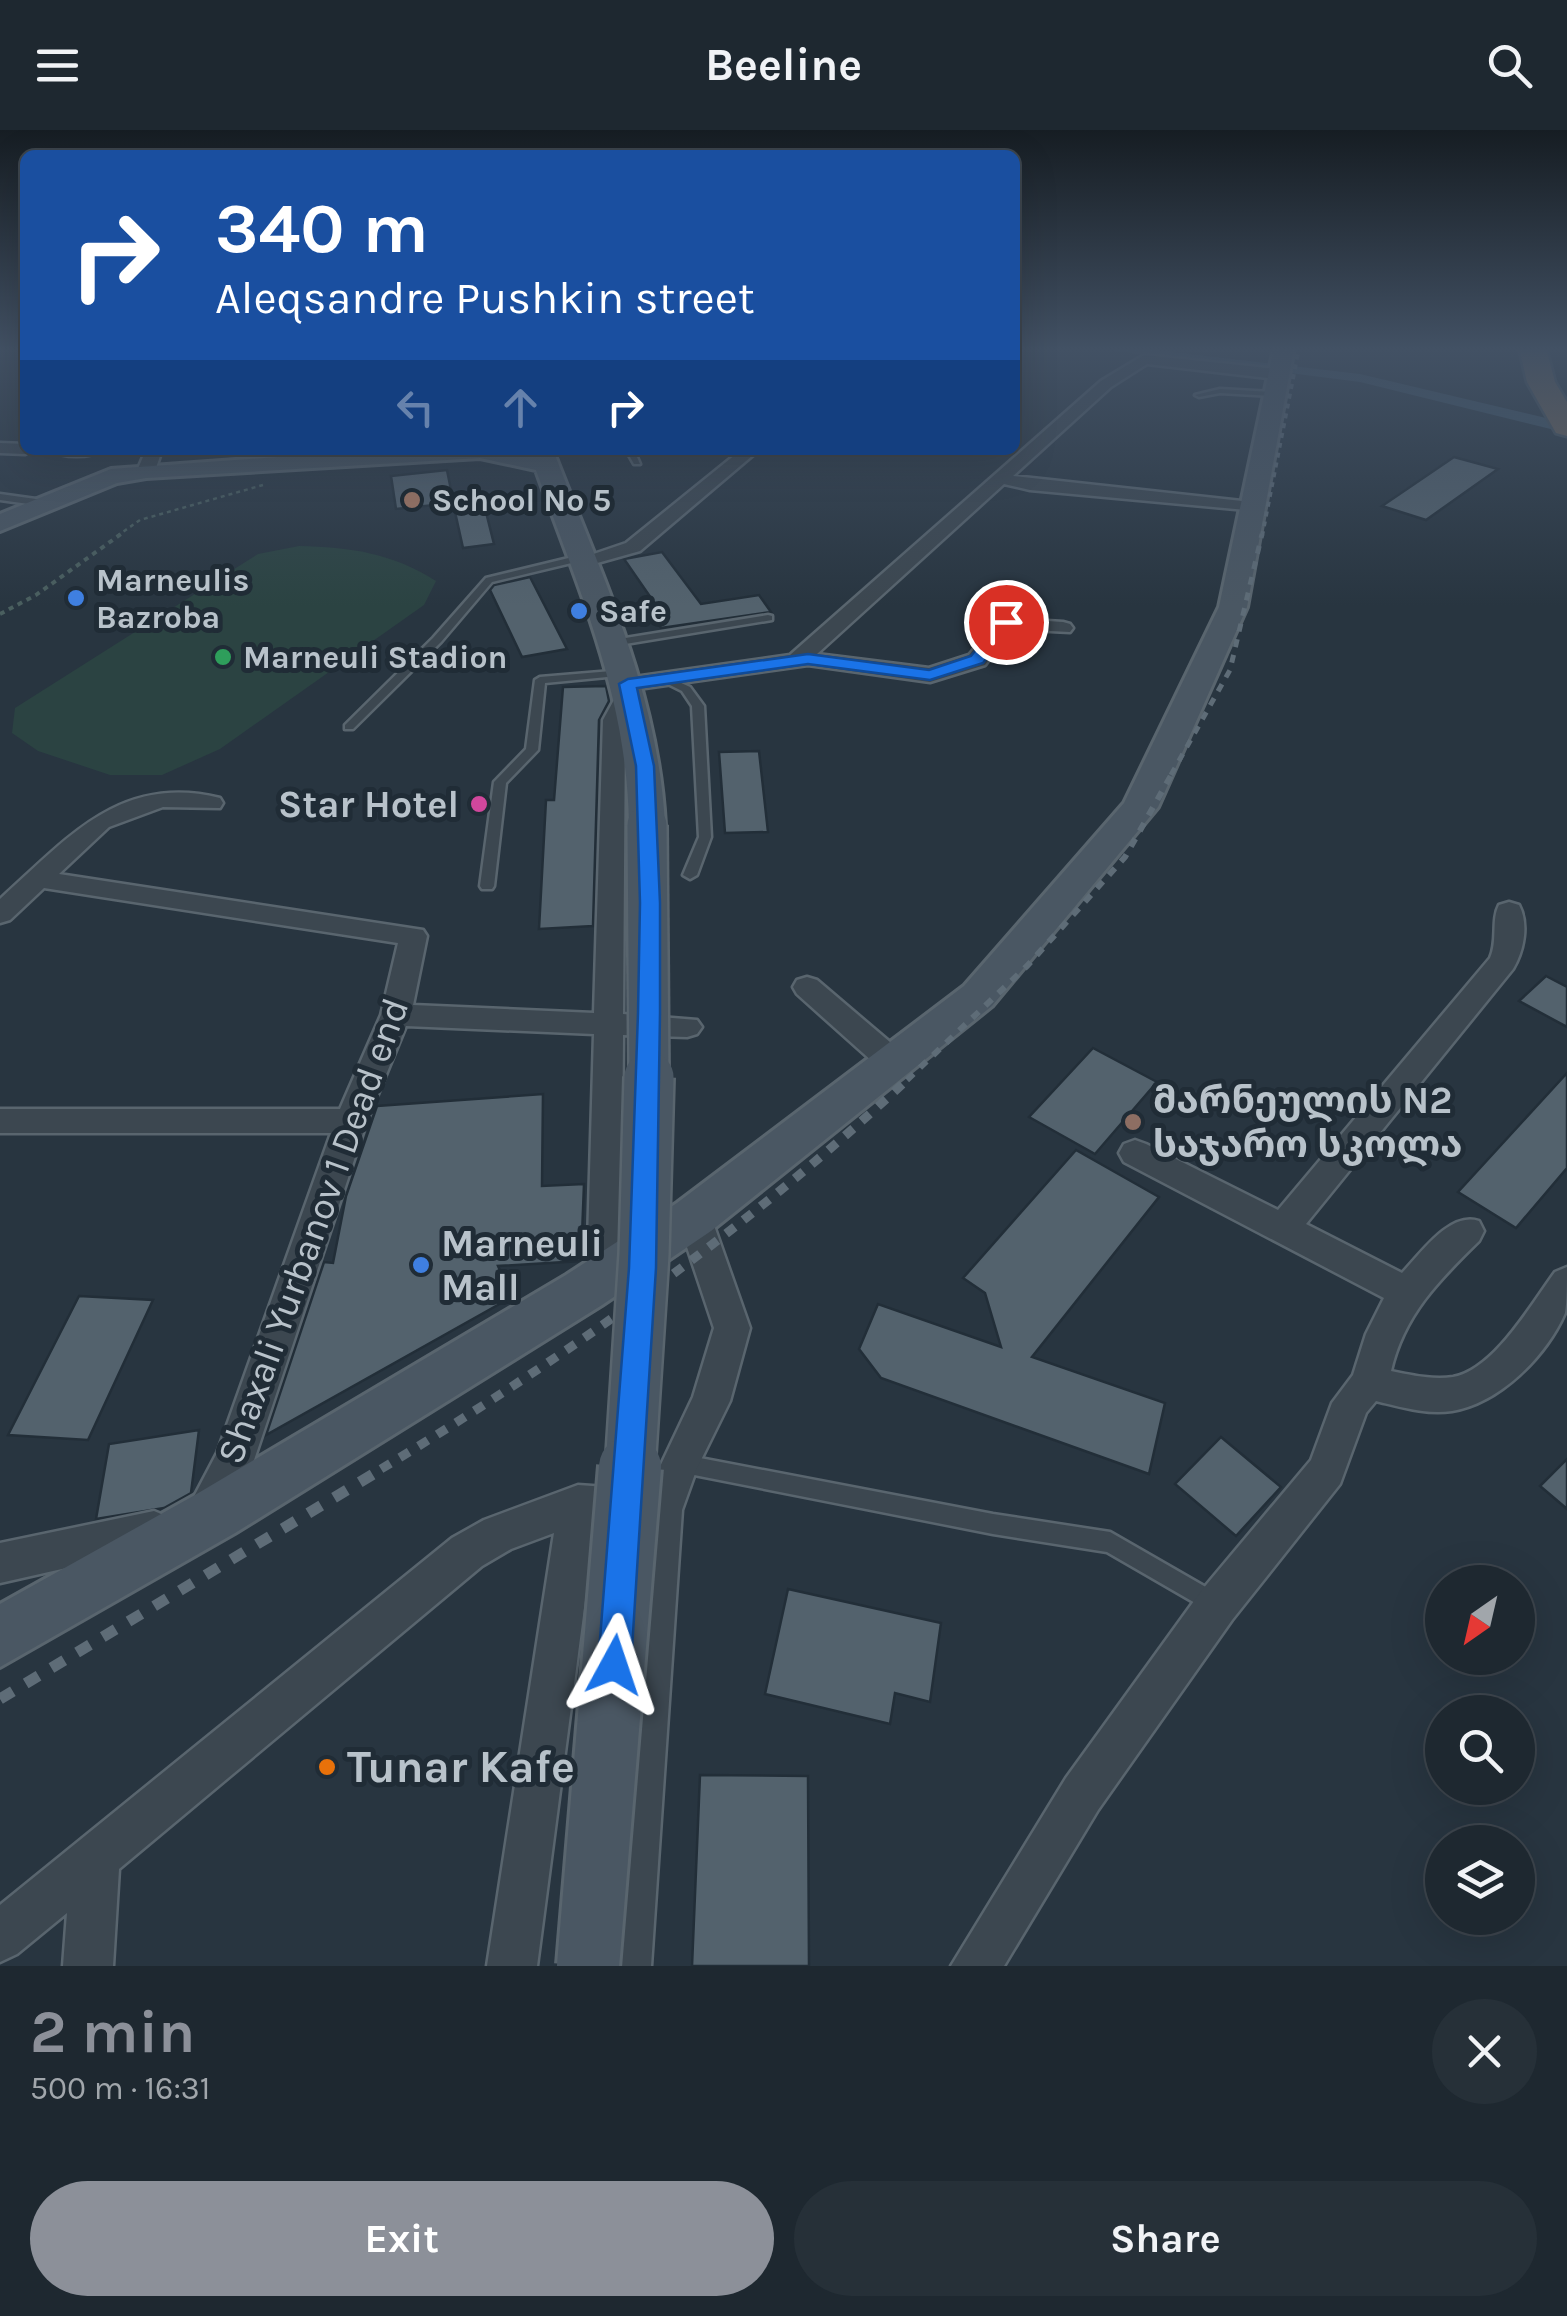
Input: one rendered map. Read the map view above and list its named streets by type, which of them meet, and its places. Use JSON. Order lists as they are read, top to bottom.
{
  "streets": {
    "street": ["Shaxali Yurbanov 1 Dead end"]
  },
  "places": [
    "School No 5",
    "Marneulis Bazroba",
    "Safe",
    "Marneuli Stadion",
    "Star Hotel",
    "მარნეულის N2 საჯარო სკოლა",
    "Marneuli Mall",
    "Tunar Kafe"
  ],
  "north": "bottom left",
  "page": {
    "header": "Beeline",
    "turn": ["340 m", "Aleqsandre Pushkin street"],
    "heading": ["2 min", "500 m · 16:31"],
    "buttons": ["Exit", "Share"]
  }
}
